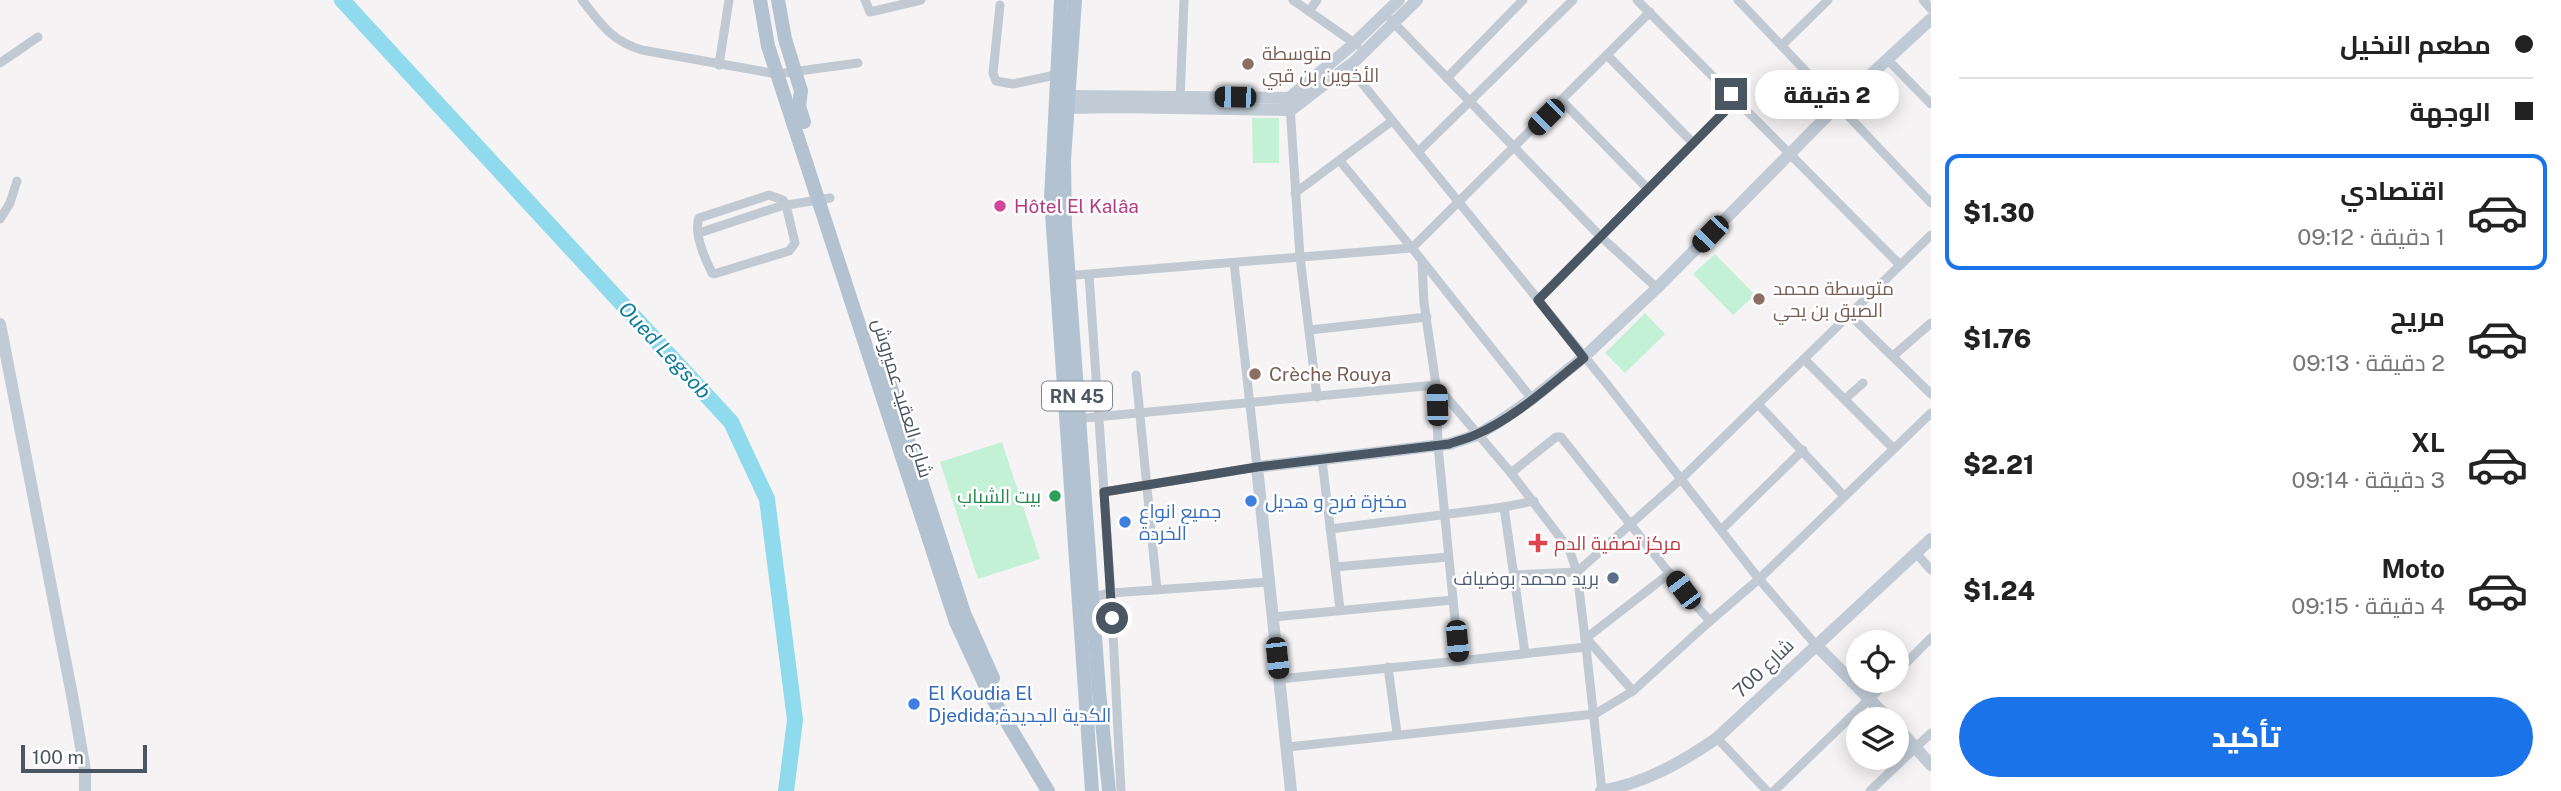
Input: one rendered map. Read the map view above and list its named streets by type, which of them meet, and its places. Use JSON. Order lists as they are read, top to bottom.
{
  "streets": {
    "main road": ["RN 45", "شارع العقيد عميروش", "شارع 700"]
  },
  "water": ["Oued Legsob"],
  "places": {
    "other": [
      "متوسطة الأخوين بن قبي",
      "Hôtel El Kalâa",
      "متوسطة محمد الصيق بن يحي",
      "Crèche Rouya",
      "بيت الشباب",
      "مخبزة فرح و هديل",
      "جميع انواع الخردة",
      "بريد محمد بوضياف",
      "El Koudia El Djedida;الكدية الجديدة"
    ],
    "health": ["مركز تصفية الدم"]
  },
  "scale_bar": "100 m",
  "page": {
    "banner": ["مطعم النخيل", "الوجهة"],
    "bubble": "2 دقيقة",
    "list": [
      {
        "name": "اقتصادي",
        "note": "1 دقيقة · 09:12",
        "value": "$1.30"
      },
      {
        "name": "مريح",
        "note": "2 دقيقة · 09:13",
        "value": "$1.76"
      },
      {
        "name": "XL",
        "note": "3 دقيقة · 09:14",
        "value": "$2.21"
      },
      {
        "name": "Moto",
        "note": "4 دقيقة · 09:15",
        "value": "$1.24"
      }
    ],
    "buttons": "تأكيد",
    "scale": "100 m"
  }
}
